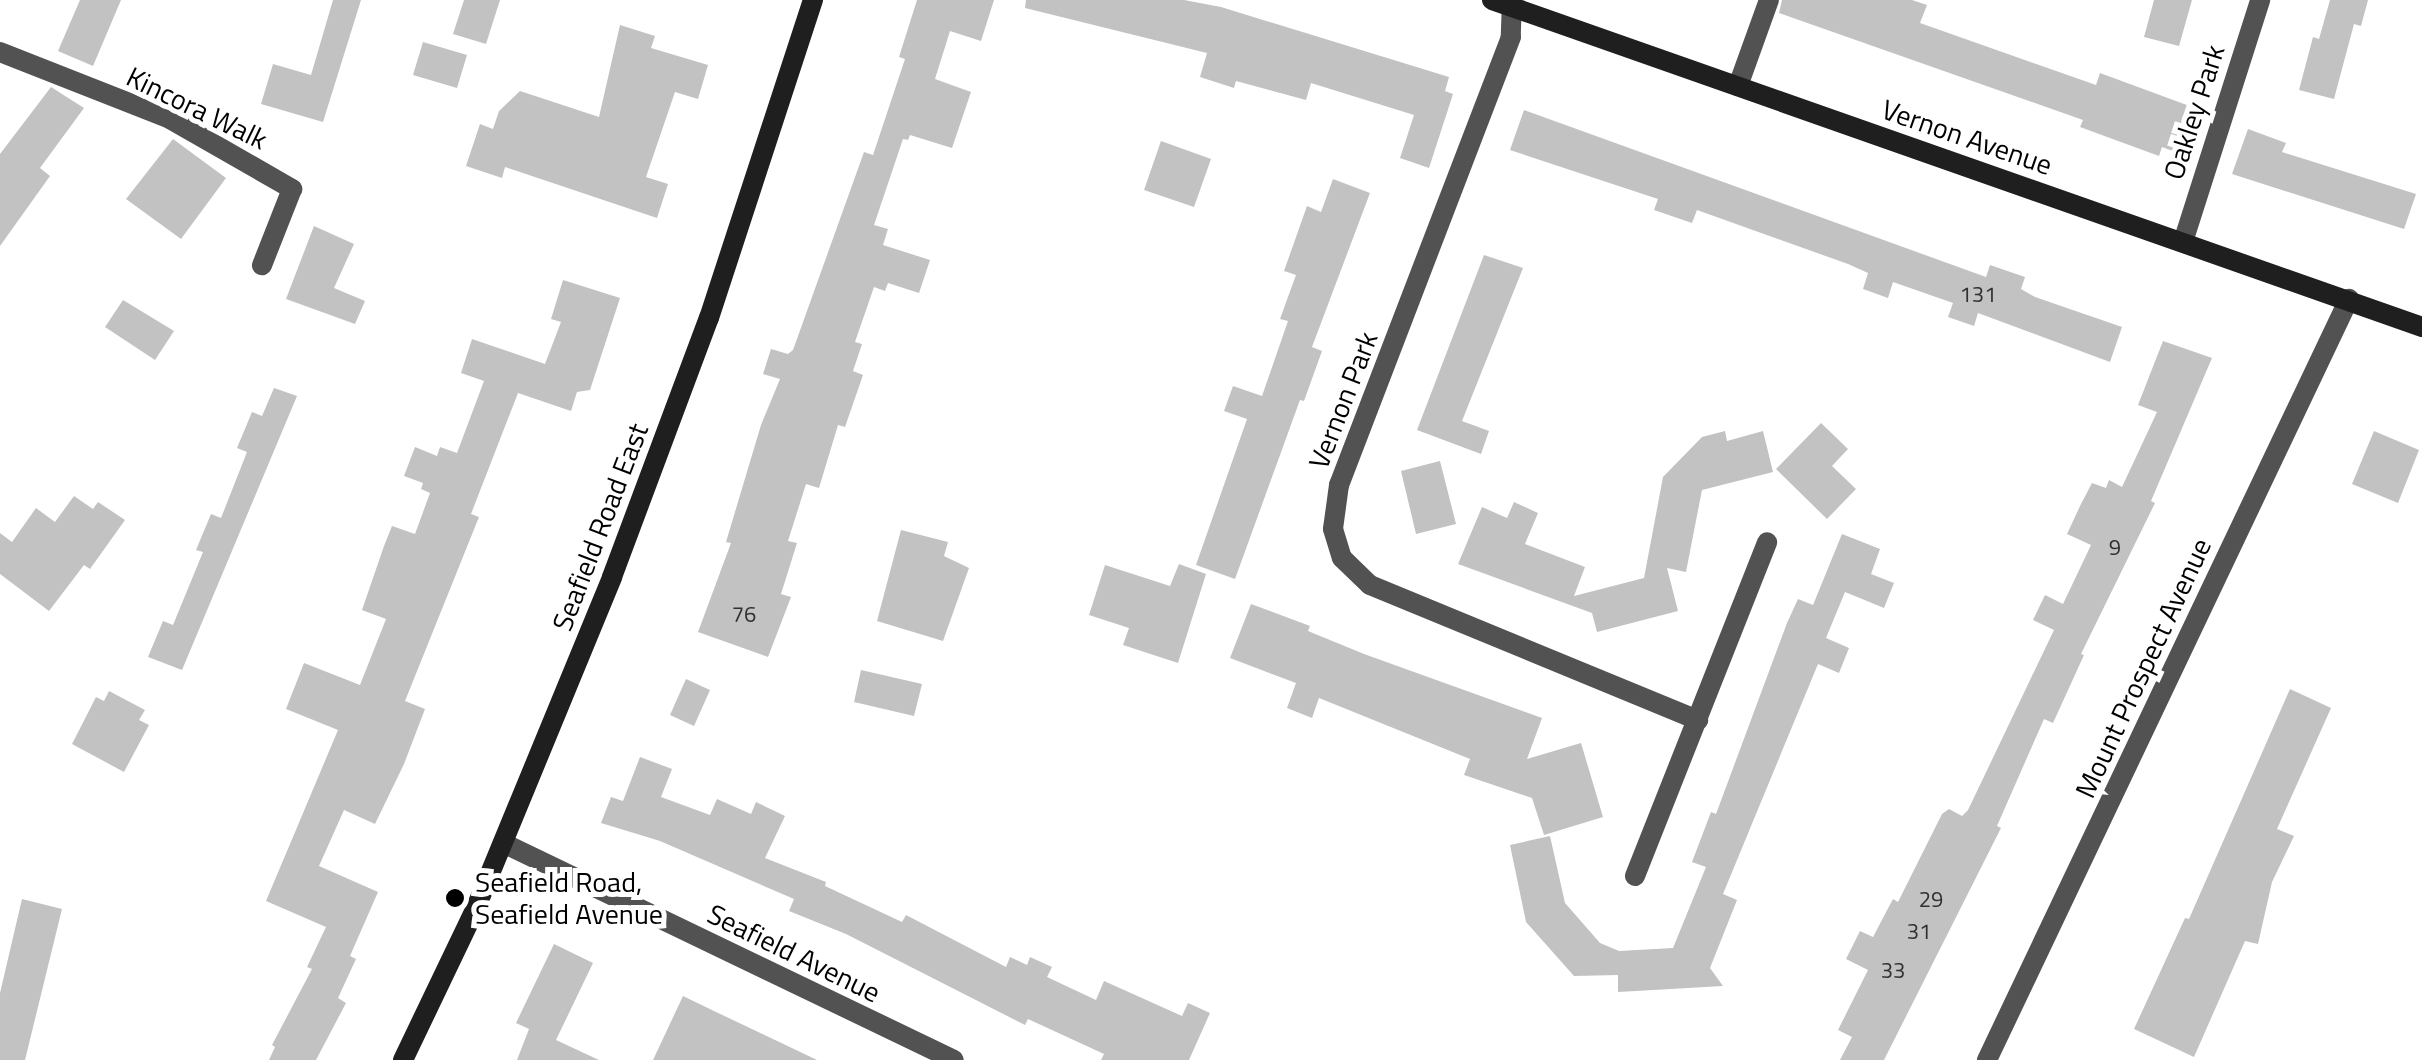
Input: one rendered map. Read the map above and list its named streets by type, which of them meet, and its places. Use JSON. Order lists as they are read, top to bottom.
{
  "streets": {
    "street": [
      "Kincora Walk",
      "Oakley Park",
      "Vernon Avenue",
      "Vernon Park",
      "Seafield Road East",
      "Mount Prospect Avenue",
      "Seafield Avenue"
    ]
  },
  "crossings": [
    ["Oakley Park", "Vernon Avenue"],
    ["Vernon Avenue", "Vernon Park"],
    ["Vernon Avenue", "Mount Prospect Avenue"],
    ["Seafield Road East", "Seafield Avenue"]
  ],
  "places": ["Seafield Road, Seafield Avenue"],
  "house_numbers": [
    "131",
    "9",
    "76",
    "29",
    "31",
    "33"
  ]
}
